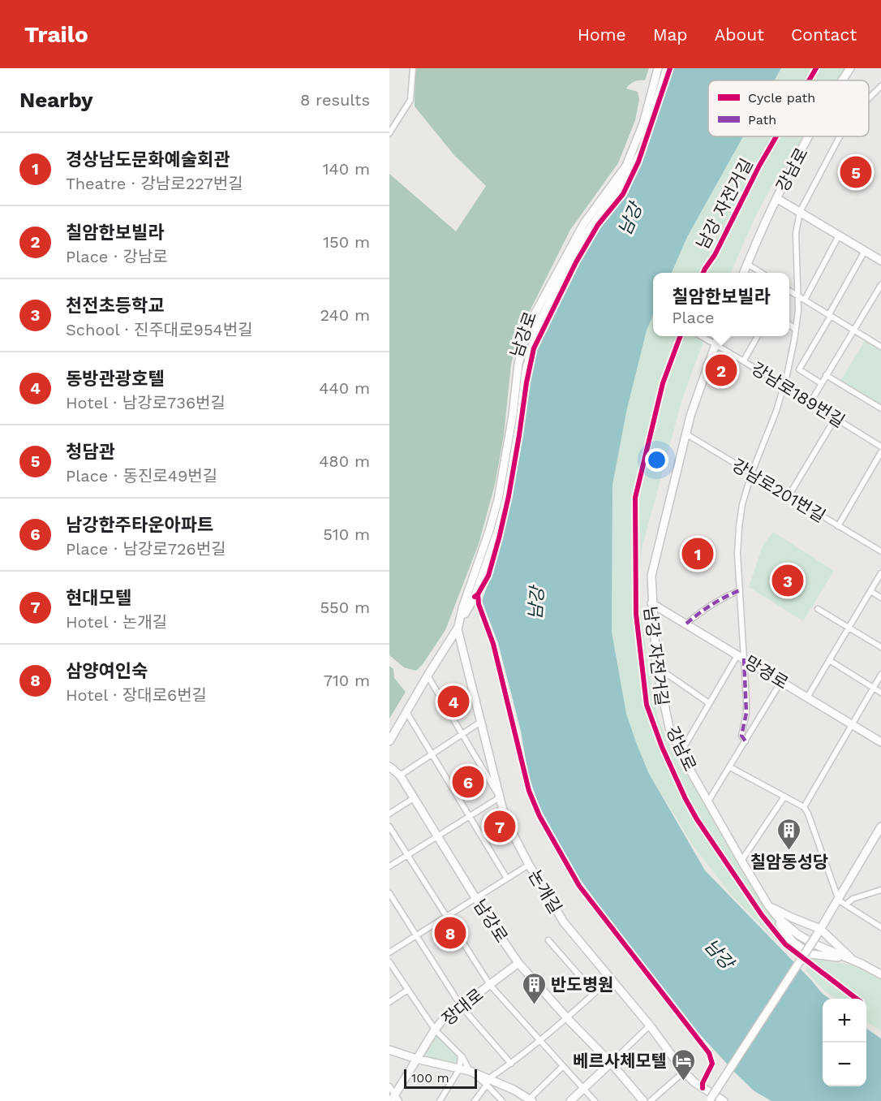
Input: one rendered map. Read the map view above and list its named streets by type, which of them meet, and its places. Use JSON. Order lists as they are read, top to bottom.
{
  "streets": {
    "street": [
      "강남로",
      "남강로",
      "강남로189번길",
      "강남로201번길",
      "망경로",
      "논개길",
      "장대로"
    ],
    "cycle path": ["남강 자전거길"]
  },
  "crossings": [
    ["강남로", "강남로189번길"],
    ["강남로", "강남로201번길"],
    ["강남로", "망경로"],
    ["남강로", "논개길"],
    ["남강로", "장대로"]
  ],
  "water": ["남강"],
  "places": {
    "building": ["칠암동성당", "반도병원"],
    "hotel": ["베르사체모텔"]
  },
  "legend": ["Cycle path", "Path"],
  "scale_bar": "100 m",
  "page": {
    "header": "Trailo",
    "nav": [
      "Home",
      "Map",
      "About",
      "Contact"
    ],
    "heading": ["Nearby", "8 results"],
    "list": [
      {
        "mark": "1",
        "name": "경상남도문화예술회관",
        "note": "Theatre · 강남로227번길",
        "value": "140 m"
      },
      {
        "mark": "2",
        "name": "칠암한보빌라",
        "note": "Place · 강남로",
        "value": "150 m"
      },
      {
        "mark": "3",
        "name": "천전초등학교",
        "note": "School · 진주대로954번길",
        "value": "240 m"
      },
      {
        "mark": "4",
        "name": "동방관광호텔",
        "note": "Hotel · 남강로736번길",
        "value": "440 m"
      },
      {
        "mark": "5",
        "name": "청담관",
        "note": "Place · 동진로49번길",
        "value": "480 m"
      },
      {
        "mark": "6",
        "name": "남강한주타운아파트",
        "note": "Place · 남강로726번길",
        "value": "510 m"
      },
      {
        "mark": "7",
        "name": "현대모텔",
        "note": "Hotel · 논개길",
        "value": "550 m"
      },
      {
        "mark": "8",
        "name": "삼양여인숙",
        "note": "Hotel · 장대로6번길",
        "value": "710 m"
      }
    ],
    "pins": [
      "5",
      "2",
      "1",
      "3",
      "4",
      "6",
      "7",
      "8"
    ],
    "popup": ["칠암한보빌라", "Place"],
    "map_buttons": ["+", "−"],
    "scale": "100 m"
  }
}
